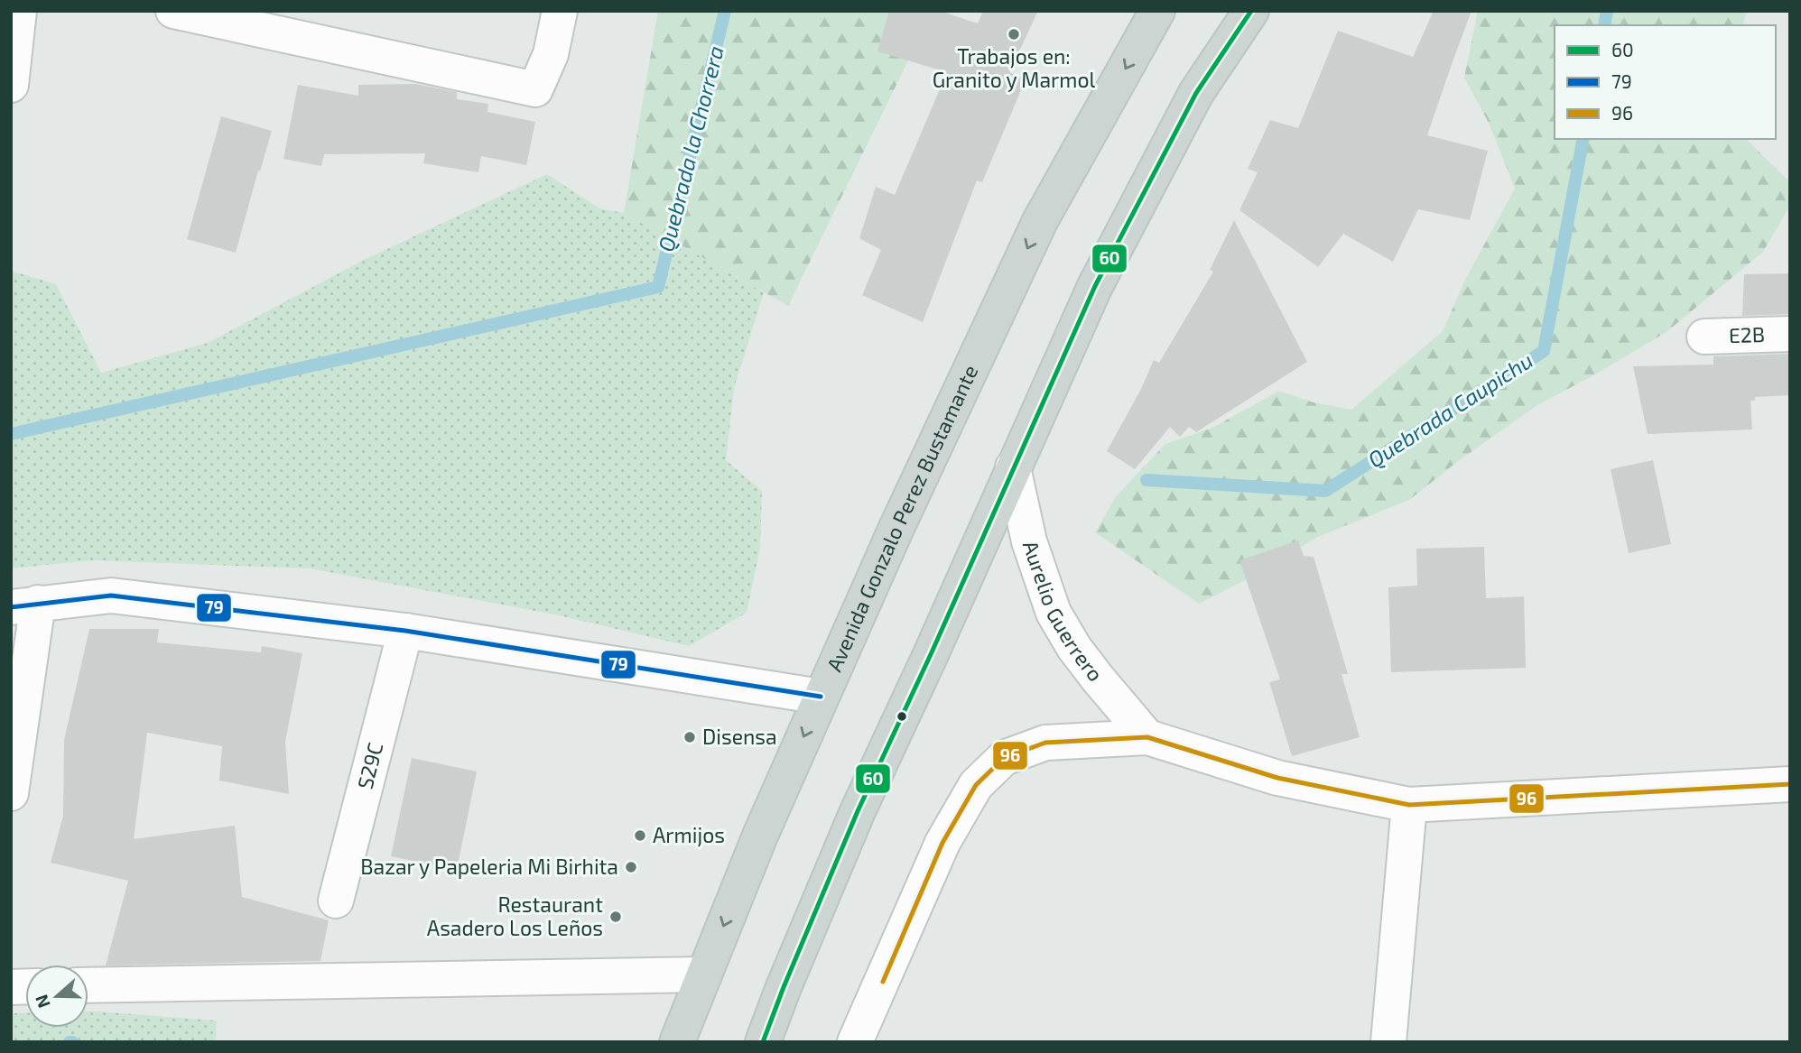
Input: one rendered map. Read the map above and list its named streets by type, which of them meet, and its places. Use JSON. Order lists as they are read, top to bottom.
{
  "streets": {
    "main road": ["Avenida Gonzalo Perez Bustamante"],
    "street": ["E2B", "Aurelio Guerrero", "S29C"]
  },
  "water": ["Quebrada la Chorrera", "Quebrada Caupichu"],
  "places": [
    "Trabajos en: Granito y Marmol",
    "Disensa",
    "Armijos",
    "Bazar y Papeleria Mi Birhita",
    "Restaurant Asadero Los Leños"
  ],
  "lines": ["transit line 60", "transit line 79", "transit line 96"],
  "legend": ["60", "79", "96"],
  "north": "left"
}
